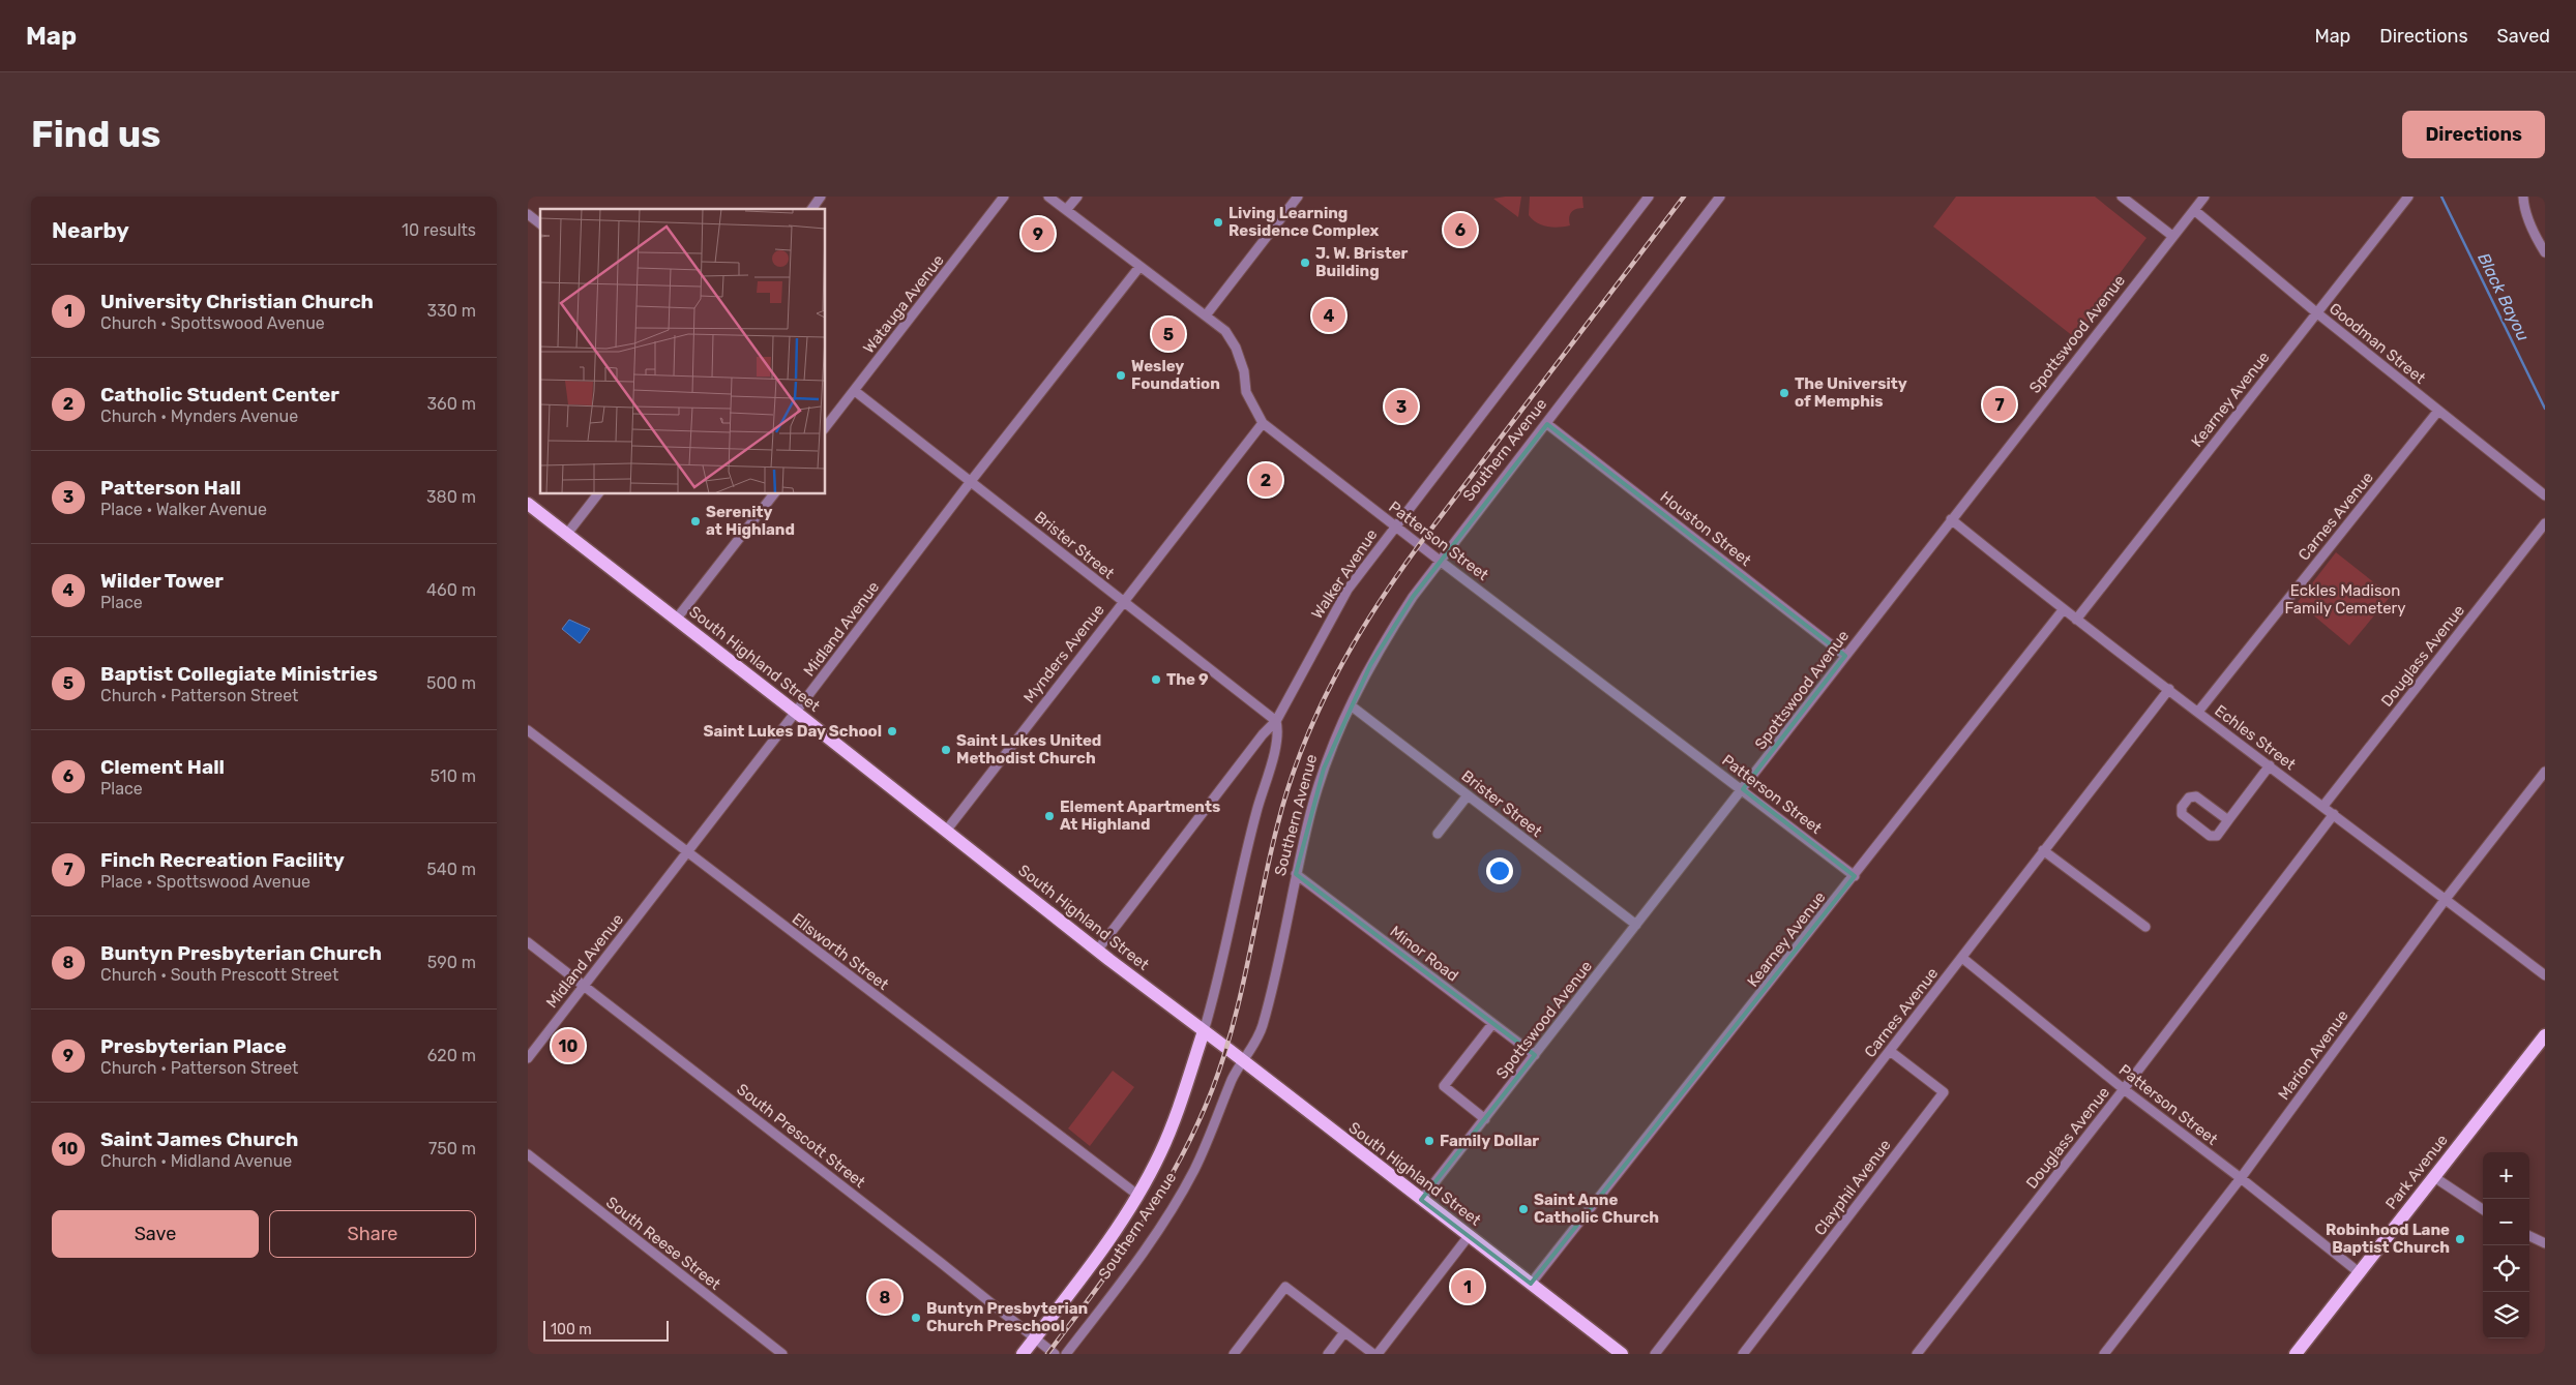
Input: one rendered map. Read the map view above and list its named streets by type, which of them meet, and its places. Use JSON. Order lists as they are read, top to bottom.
{
  "streets": {
    "main road": ["Southern Avenue", "South Highland Street", "Park Avenue"],
    "street": [
      "Watauga Avenue",
      "Spottswood Avenue",
      "Goodman Street",
      "Kearney Avenue",
      "Carnes Avenue",
      "Houston Street",
      "Patterson Street",
      "Brister Street",
      "Walker Avenue",
      "Midland Avenue",
      "Mynders Avenue",
      "Douglass Avenue",
      "Echles Street",
      "Ellsworth Street",
      "Minor Road",
      "Marion Avenue",
      "South Prescott Street",
      "Clayphil Avenue",
      "South Reese Street"
    ]
  },
  "crossings": [
    ["Watauga Avenue", "Brister Street"],
    ["Spottswood Avenue", "Goodman Street"],
    ["Spottswood Avenue", "Houston Street"],
    ["Spottswood Avenue", "Patterson Street"],
    ["Spottswood Avenue", "Brister Street"],
    ["Spottswood Avenue", "South Highland Street"],
    ["Spottswood Avenue", "Echles Street"],
    ["Spottswood Avenue", "Minor Road"],
    ["Goodman Street", "Kearney Avenue"],
    ["Goodman Street", "Carnes Avenue"],
    ["Kearney Avenue", "Patterson Street"],
    ["Kearney Avenue", "South Highland Street"],
    ["Kearney Avenue", "Echles Street"],
    ["Southern Avenue", "Houston Street"],
    ["Southern Avenue", "Patterson Street"],
    ["Southern Avenue", "Brister Street"],
    ["Southern Avenue", "Walker Avenue"],
    ["Southern Avenue", "South Highland Street"],
    ["Southern Avenue", "Ellsworth Street"],
    ["Southern Avenue", "Minor Road"],
    ["Southern Avenue", "South Prescott Street"],
    ["Carnes Avenue", "Patterson Street"],
    ["Carnes Avenue", "Echles Street"],
    ["Carnes Avenue", "Clayphil Avenue"],
    ["Patterson Street", "Walker Avenue"],
    ["Patterson Street", "Midland Avenue"],
    ["Patterson Street", "Mynders Avenue"],
    ["Patterson Street", "Douglass Avenue"],
    ["Patterson Street", "Marion Avenue"],
    ["Patterson Street", "Park Avenue"],
    ["Brister Street", "Walker Avenue"],
    ["Brister Street", "Midland Avenue"],
    ["Brister Street", "Mynders Avenue"],
    ["Walker Avenue", "South Highland Street"],
    ["Midland Avenue", "South Highland Street"],
    ["Midland Avenue", "Ellsworth Street"],
    ["Midland Avenue", "South Prescott Street"],
    ["Mynders Avenue", "South Highland Street"],
    ["Douglass Avenue", "Echles Street"],
    ["Echles Street", "Marion Avenue"]
  ],
  "water": ["Black Bayou"],
  "parks": ["Eckles Madison Family Cemetery"],
  "places": [
    "Living Learning Residence Complex",
    "J. W. Brister Building",
    "Wesley Foundation",
    "The University of Memphis",
    "Serenity at Highland",
    "The 9",
    "Saint Lukes Day School",
    "Saint Lukes United Methodist Church",
    "Element Apartments At Highland",
    "Family Dollar",
    "Saint Anne Catholic Church",
    "Robinhood Lane Baptist Church",
    "Buntyn Presbyterian Church Preschool"
  ],
  "scale_bar": "100 m",
  "page": {
    "header": "Map",
    "nav": ["Map", "Directions", "Saved"],
    "buttons": [
      "Directions",
      ["Save", "Share"]
    ],
    "title": "Find us",
    "heading": ["Nearby", "10 results"],
    "pins": [
      "6",
      "9",
      "4",
      "5",
      "7",
      "3",
      "2",
      "10",
      "1",
      "8"
    ],
    "list": [
      {
        "mark": "1",
        "name": "University Christian Church",
        "note": "Church · Spottswood Avenue",
        "value": "330 m"
      },
      {
        "mark": "2",
        "name": "Catholic Student Center",
        "note": "Church · Mynders Avenue",
        "value": "360 m"
      },
      {
        "mark": "3",
        "name": "Patterson Hall",
        "note": "Place · Walker Avenue",
        "value": "380 m"
      },
      {
        "mark": "4",
        "name": "Wilder Tower",
        "note": "Place",
        "value": "460 m"
      },
      {
        "mark": "5",
        "name": "Baptist Collegiate Ministries",
        "note": "Church · Patterson Street",
        "value": "500 m"
      },
      {
        "mark": "6",
        "name": "Clement Hall",
        "note": "Place",
        "value": "510 m"
      },
      {
        "mark": "7",
        "name": "Finch Recreation Facility",
        "note": "Place · Spottswood Avenue",
        "value": "540 m"
      },
      {
        "mark": "8",
        "name": "Buntyn Presbyterian Church",
        "note": "Church · South Prescott Street",
        "value": "590 m"
      },
      {
        "mark": "9",
        "name": "Presbyterian Place",
        "note": "Church · Patterson Street",
        "value": "620 m"
      },
      {
        "mark": "10",
        "name": "Saint James Church",
        "note": "Church · Midland Avenue",
        "value": "750 m"
      }
    ],
    "map_buttons": ["+", "−"],
    "scale": "100 m"
  }
}
